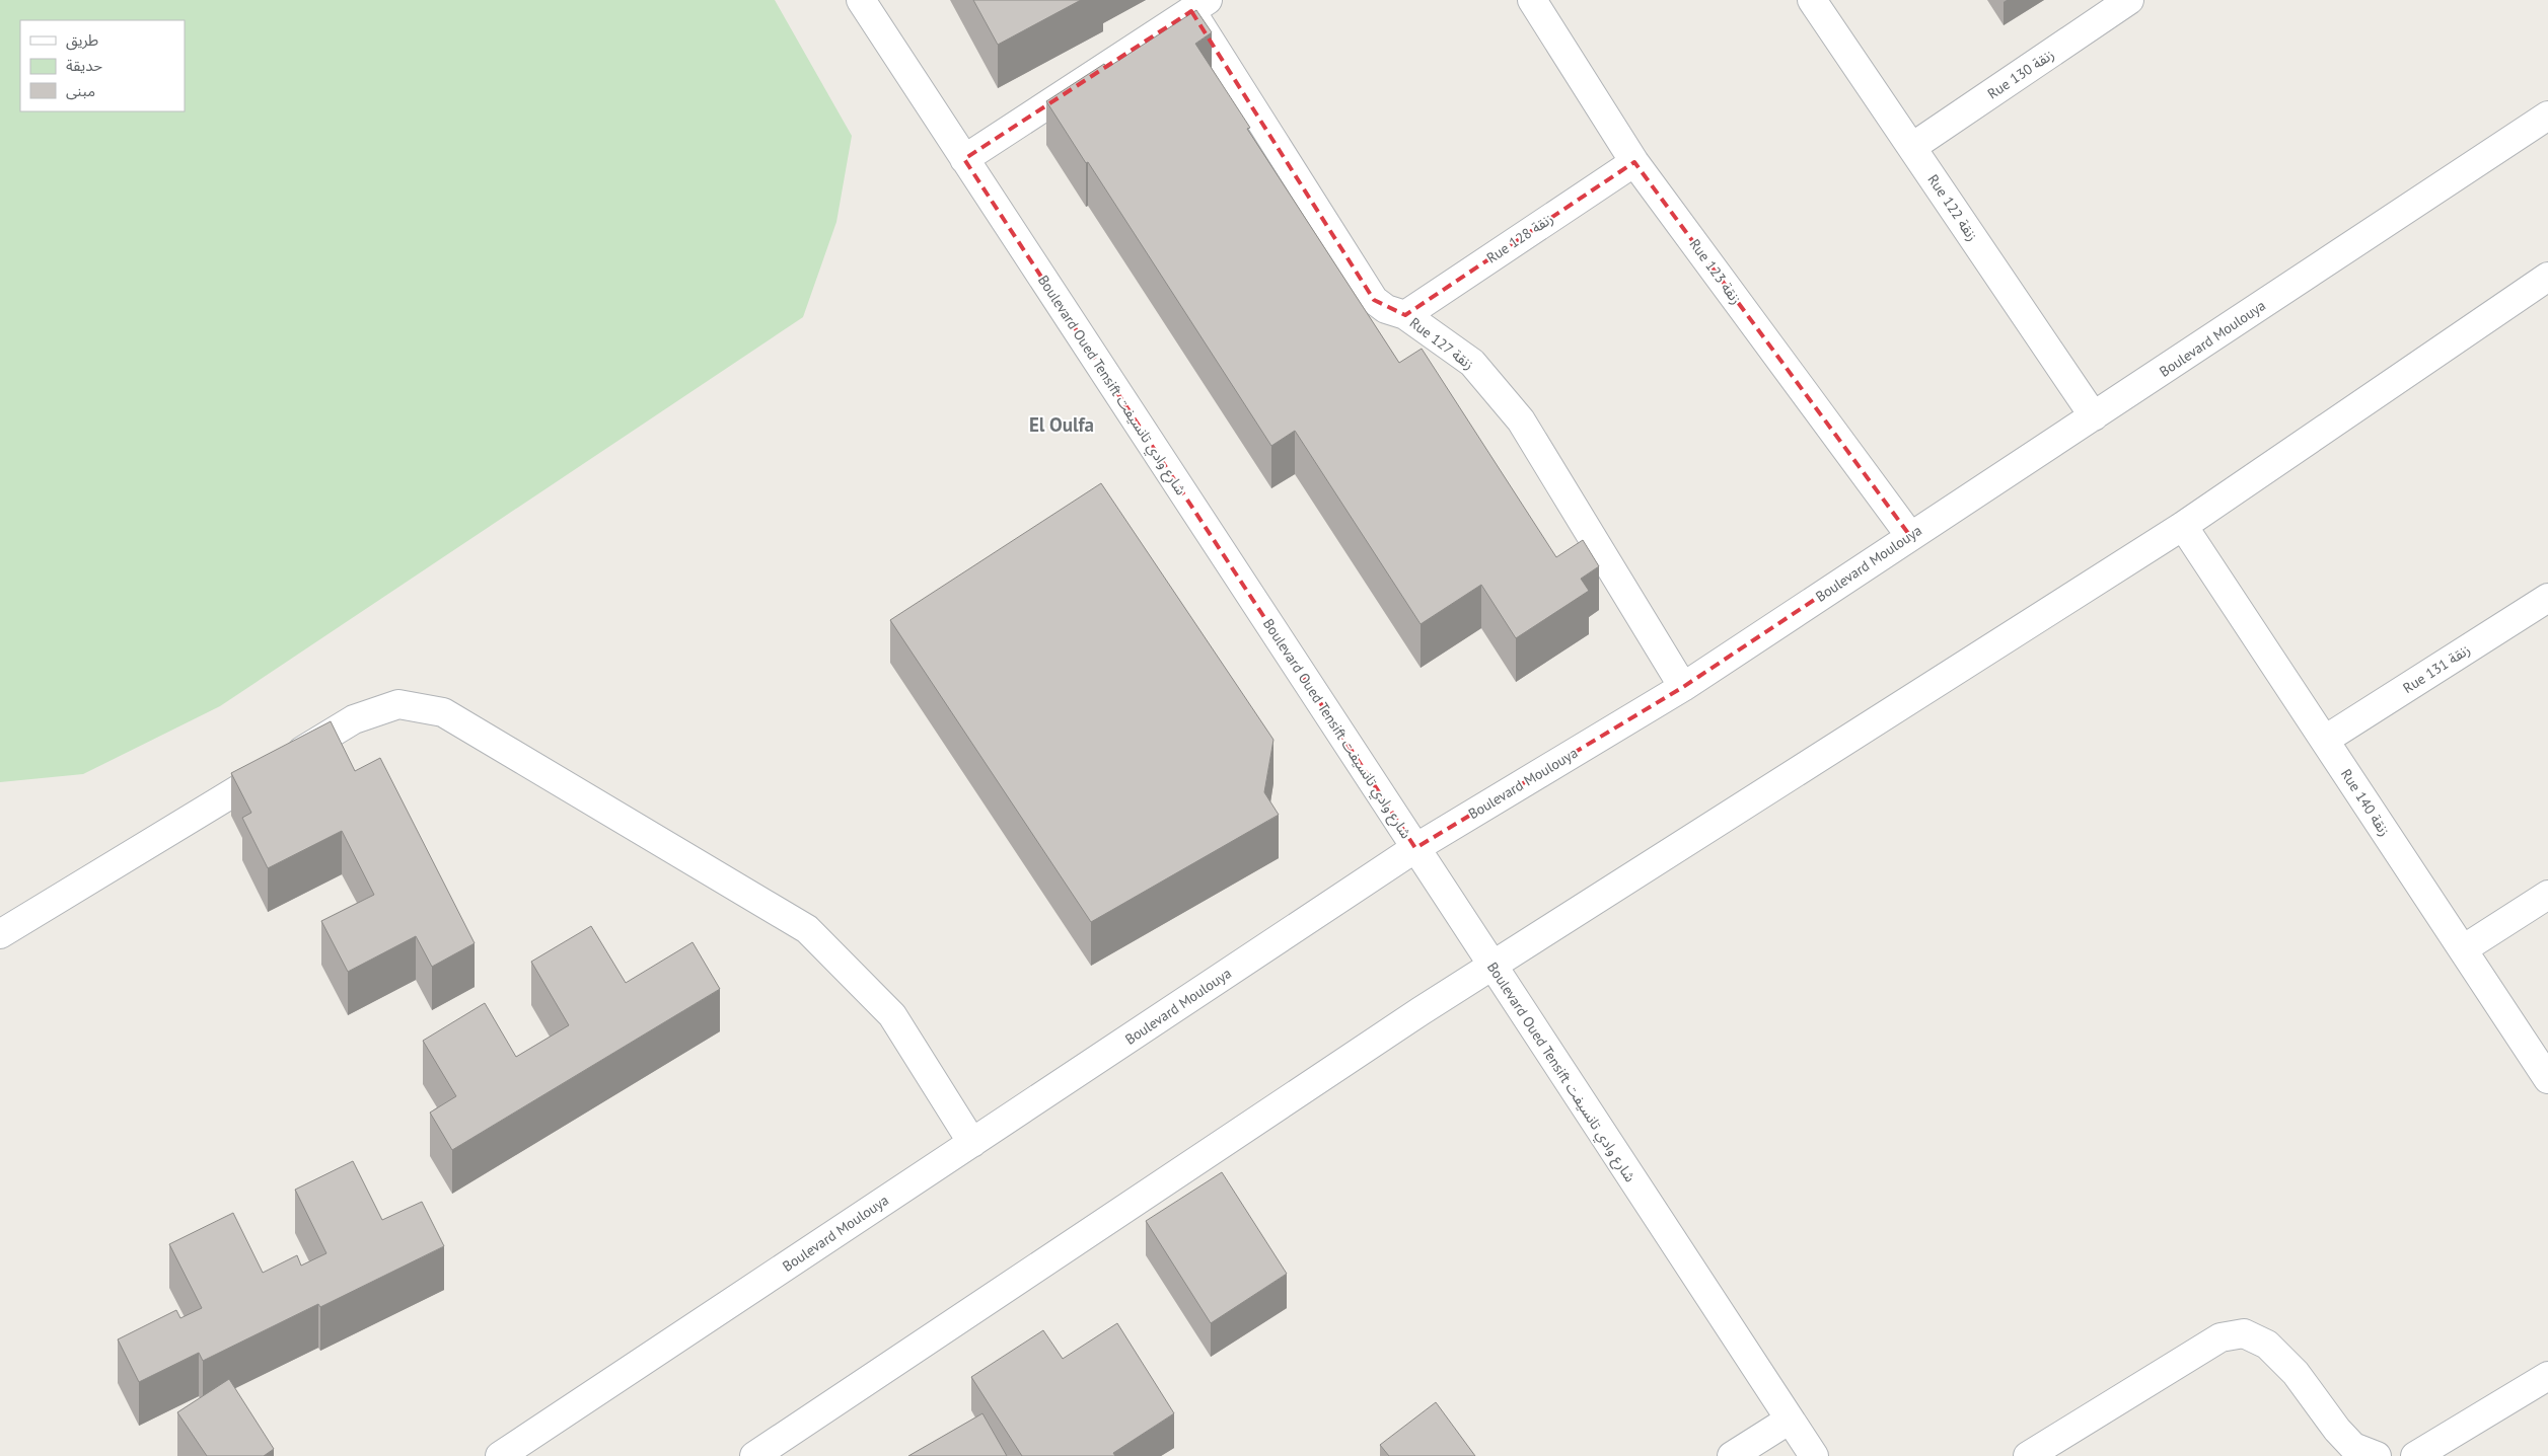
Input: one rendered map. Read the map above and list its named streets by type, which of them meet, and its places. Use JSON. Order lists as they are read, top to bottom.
{
  "streets": {
    "street": [
      "Rue 130 زنقة",
      "Rue 122 زنقة",
      "Rue 128 زنقة",
      "Rue 123 زنقة",
      "Boulevard Moulouya",
      "Rue 127 زنقة",
      "Boulevard Oued Tensift شارع وادي تانسيفت",
      "Rue 131 زنقة",
      "Rue 140 زنقة"
    ]
  },
  "crossings": [
    ["Rue 130 زنقة", "Rue 122 زنقة"],
    ["Rue 122 زنقة", "Boulevard Moulouya"],
    ["Rue 128 زنقة", "Rue 123 زنقة"],
    ["Rue 128 زنقة", "Rue 127 زنقة"],
    ["Rue 123 زنقة", "Boulevard Moulouya"],
    ["Boulevard Moulouya", "Rue 127 زنقة"],
    ["Boulevard Moulouya", "Boulevard Oued Tensift شارع وادي تانسيفت"],
    ["Rue 131 زنقة", "Rue 140 زنقة"]
  ],
  "districts": ["El Oulfa"],
  "legend": ["طريق", "حديقة", "مبنى"]
}
